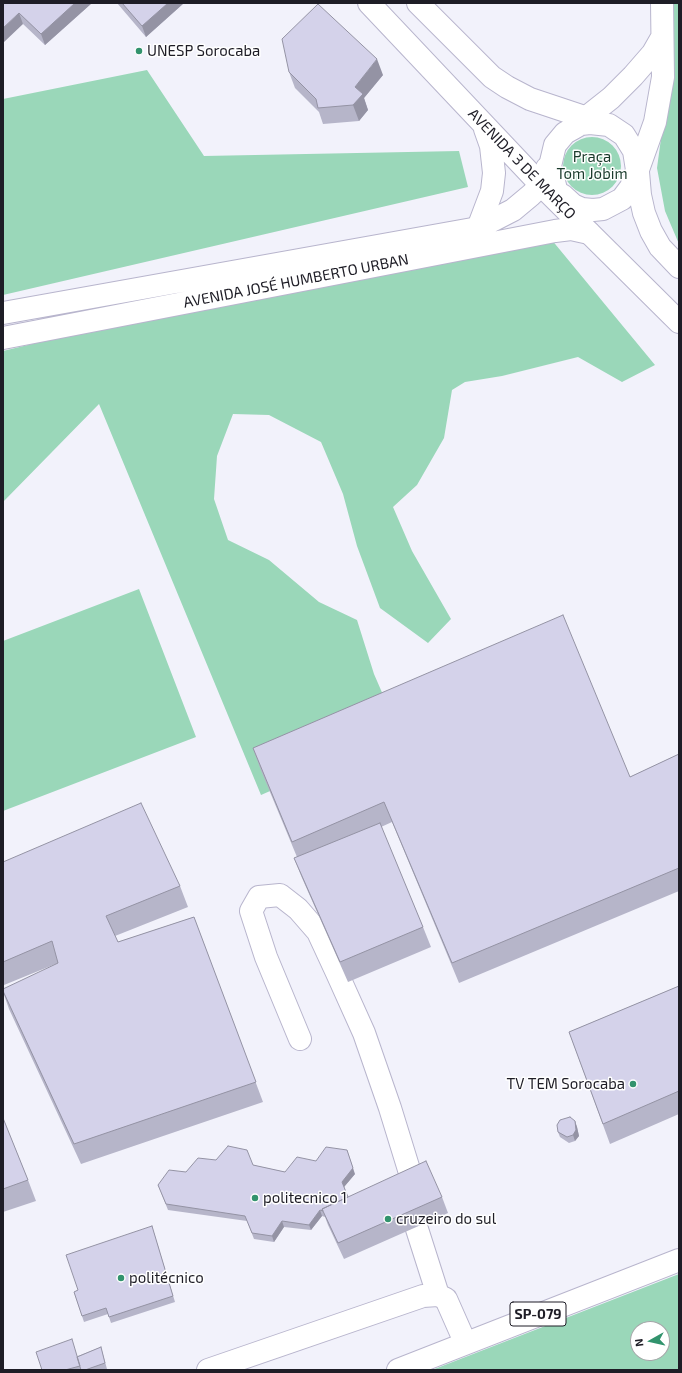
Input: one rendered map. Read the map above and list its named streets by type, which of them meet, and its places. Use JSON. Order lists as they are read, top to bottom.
{
  "streets": {
    "street": ["AVENIDA 3 DE MARÇO", "AVENIDA JOSÉ HUMBERTO URBAN", "SP-079"]
  },
  "crossings": [
    ["AVENIDA 3 DE MARÇO", "AVENIDA JOSÉ HUMBERTO URBAN"]
  ],
  "parks": ["Praça Tom Jobim"],
  "places": [
    "UNESP Sorocaba",
    "TV TEM Sorocaba",
    "politecnico 1",
    "cruzeiro do sul",
    "politécnico"
  ],
  "north": "left"
}
